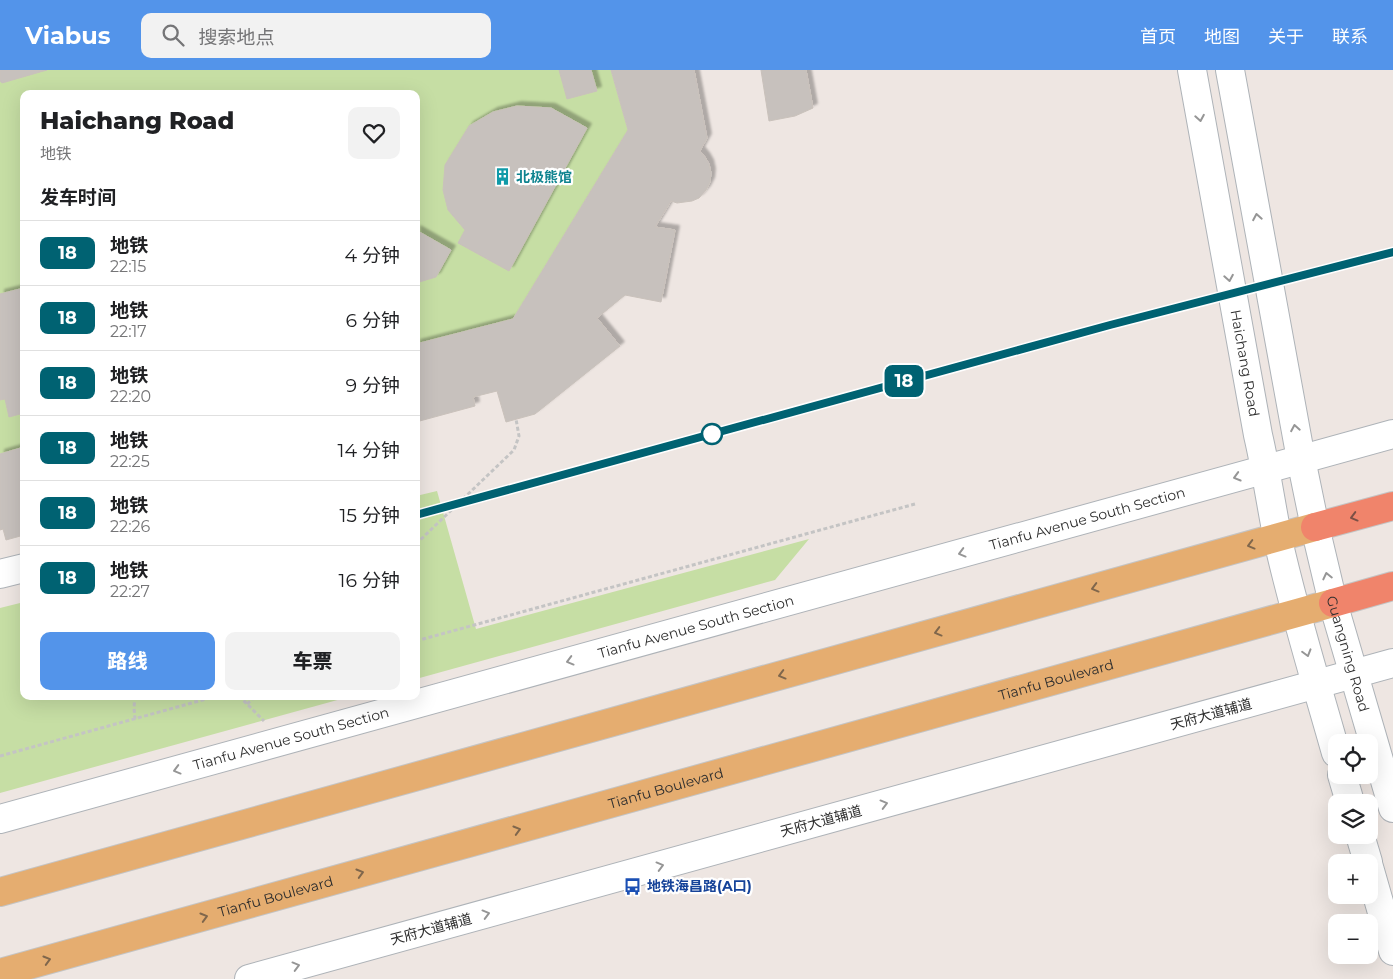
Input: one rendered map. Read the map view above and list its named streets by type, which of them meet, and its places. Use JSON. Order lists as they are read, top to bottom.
{
  "streets": {
    "main road": ["Tianfu Boulevard"],
    "street": [
      "Haichang Road",
      "Tianfu Avenue South Section",
      "Guangning Road",
      "天府大道辅道"
    ]
  },
  "crossings": [
    ["Haichang Road", "Tianfu Avenue South Section"],
    ["Guangning Road", "Tianfu Boulevard"],
    ["Guangning Road", "天府大道辅道"]
  ],
  "one_way": ["Tianfu Avenue South Section", "天府大道辅道"],
  "places": {
    "building": ["北极熊馆"],
    "bus stop": ["地铁海昌路(A口)"]
  },
  "lines": ["metro line 18"],
  "page": {
    "header": "Viabus",
    "search": "搜索地点",
    "nav": [
      "首页",
      "地图",
      "关于",
      "联系"
    ],
    "on_map": "18",
    "heading": [
      ["Haichang Road", "地铁"],
      "发车时间"
    ],
    "list": [
      {
        "mark": "18",
        "name": "地铁",
        "note": "22:15",
        "value": "4 分钟"
      },
      {
        "mark": "18",
        "name": "地铁",
        "note": "22:17",
        "value": "6 分钟"
      },
      {
        "mark": "18",
        "name": "地铁",
        "note": "22:20",
        "value": "9 分钟"
      },
      {
        "mark": "18",
        "name": "地铁",
        "note": "22:25",
        "value": "14 分钟"
      },
      {
        "mark": "18",
        "name": "地铁",
        "note": "22:26",
        "value": "15 分钟"
      },
      {
        "mark": "18",
        "name": "地铁",
        "note": "22:27",
        "value": "16 分钟"
      }
    ],
    "buttons": ["路线", "车票"],
    "map_buttons": ["+", "−"]
  }
}
